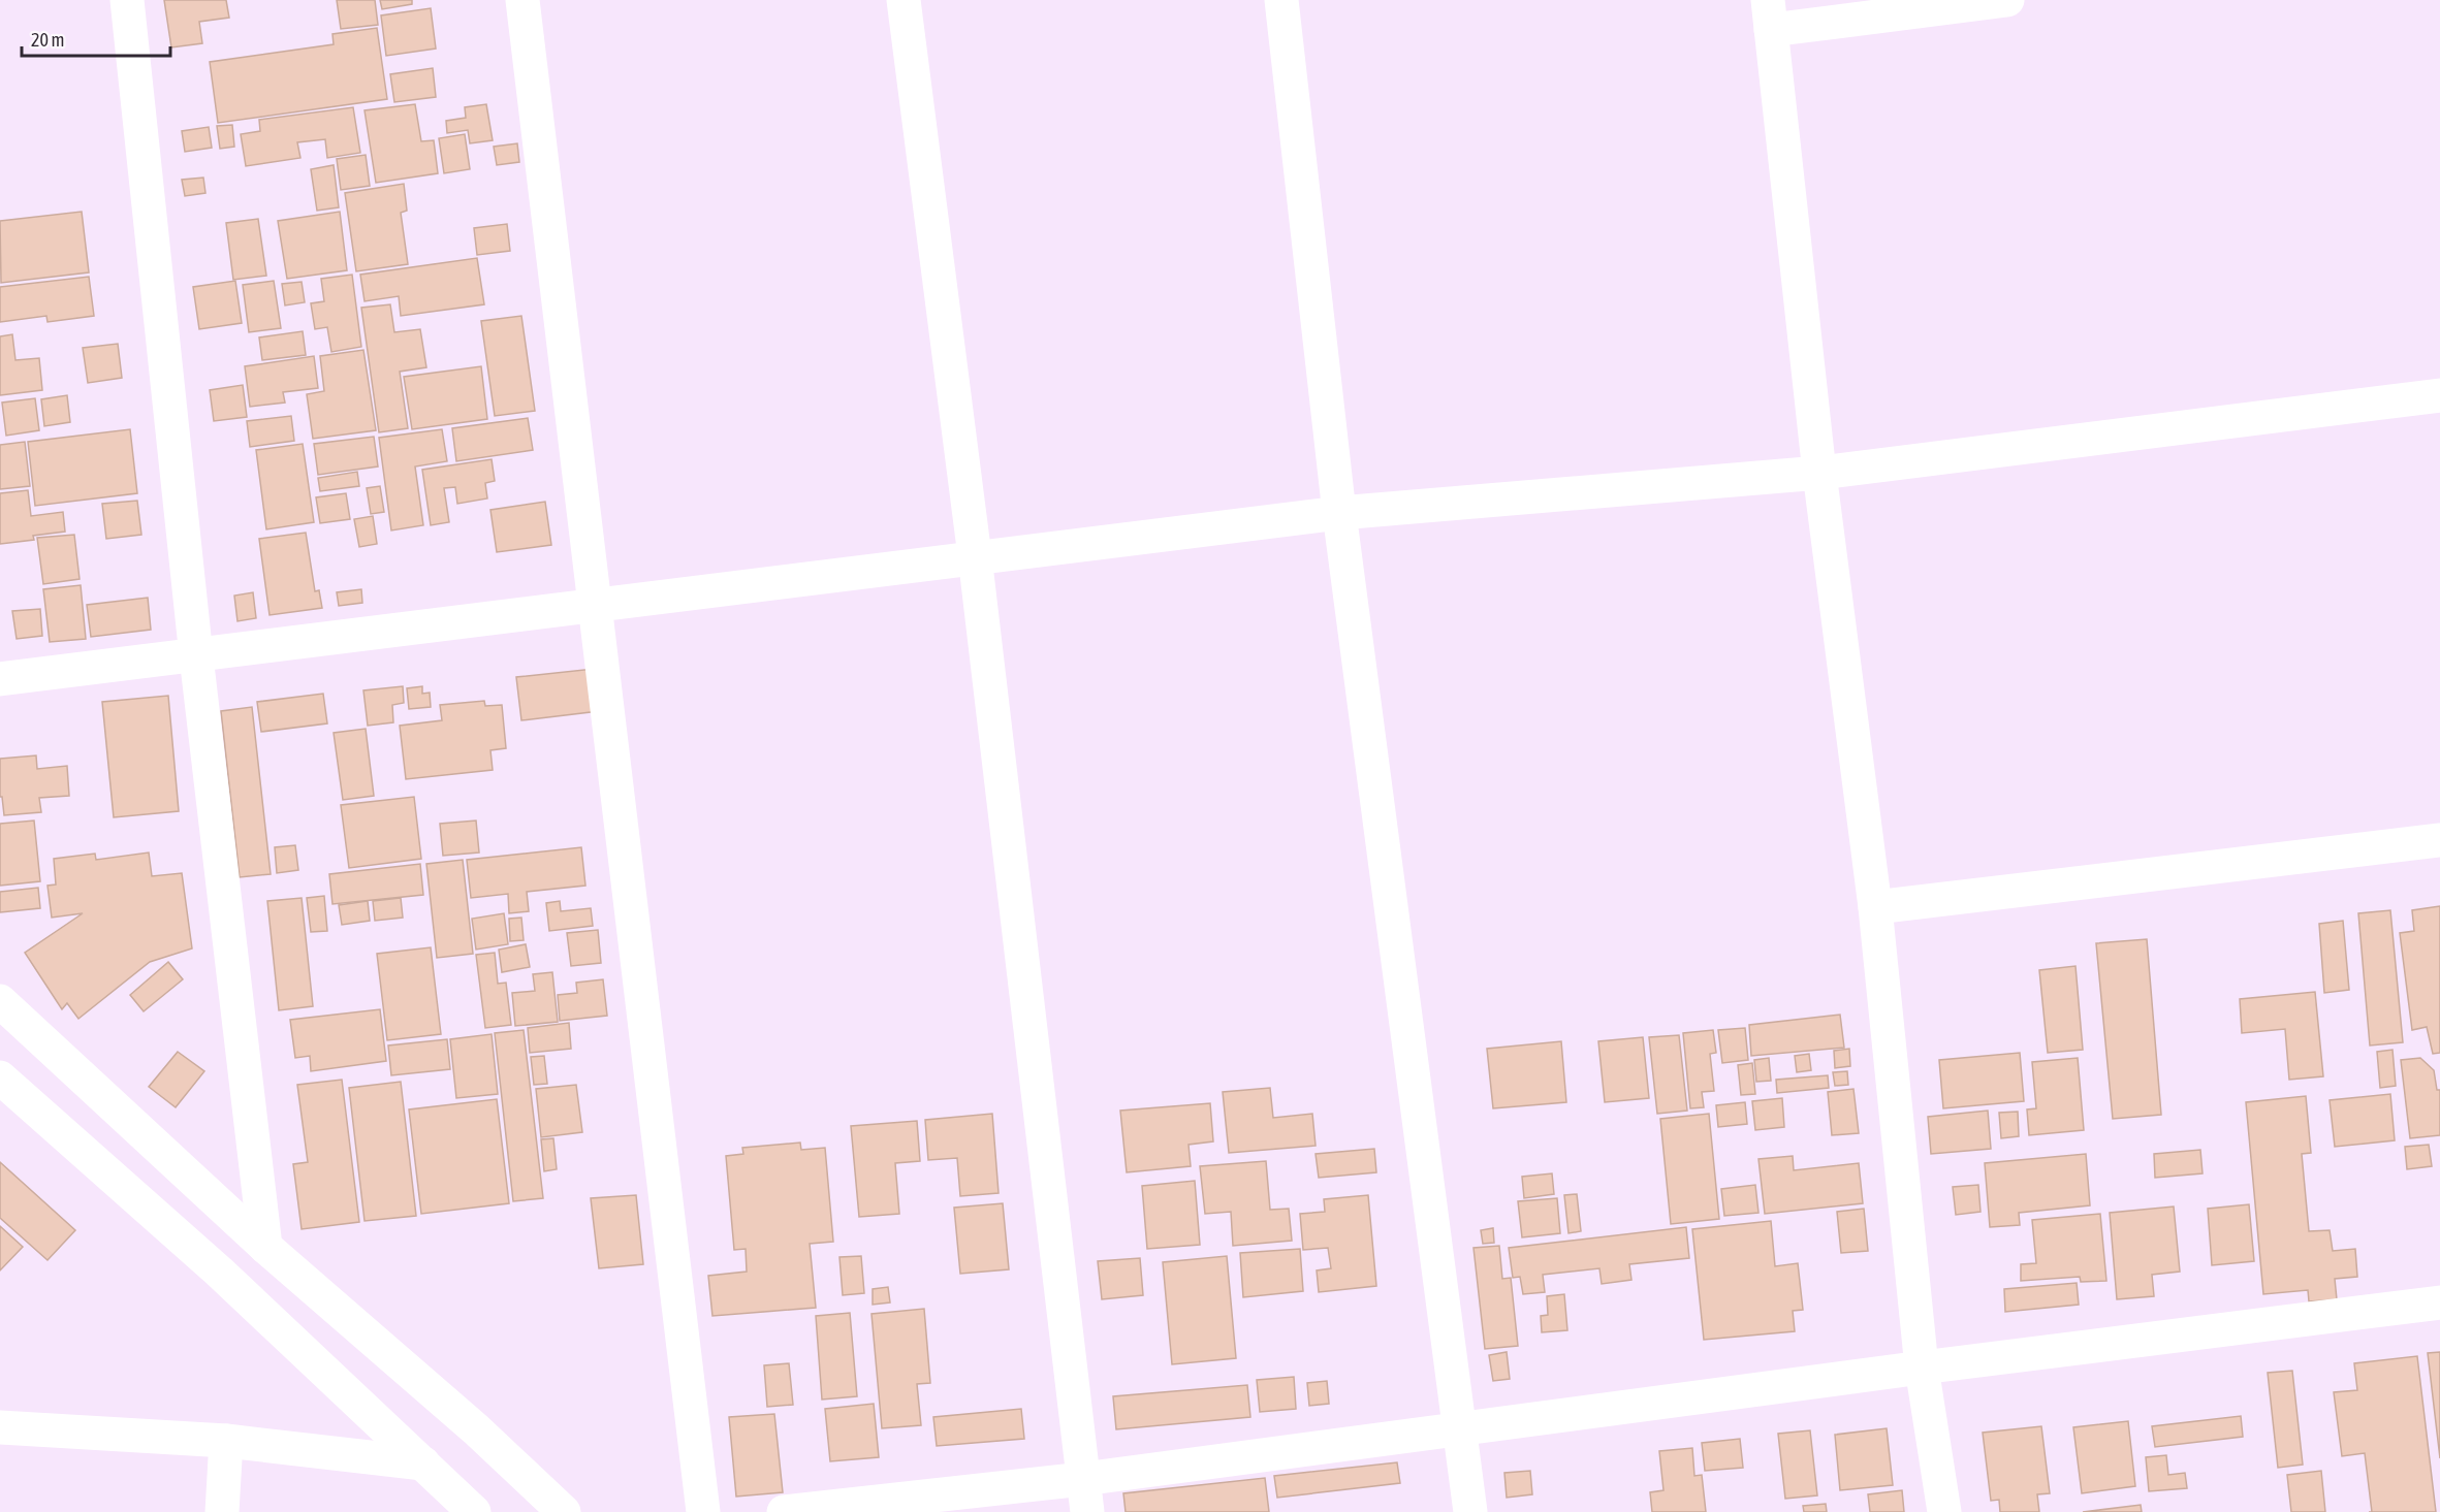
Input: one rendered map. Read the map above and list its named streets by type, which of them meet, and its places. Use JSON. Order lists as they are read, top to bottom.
{
  "scale_bar": "20 m"
}
